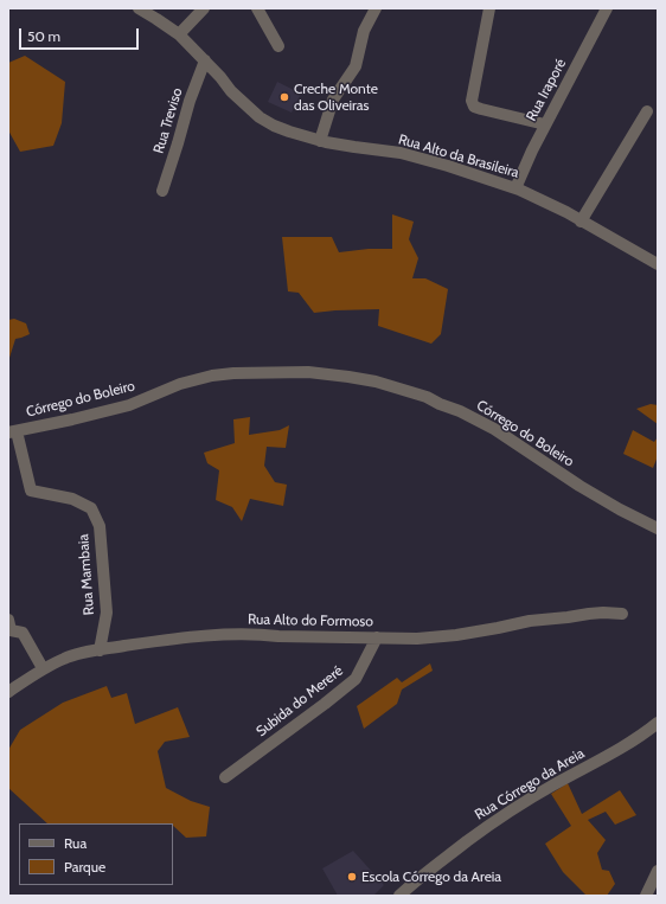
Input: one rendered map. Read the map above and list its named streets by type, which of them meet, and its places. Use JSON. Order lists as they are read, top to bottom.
{
  "streets": {
    "street": [
      "Rua Iraporé",
      "Rua Treviso",
      "Rua Alto da Brasileira",
      "Córrego do Boleiro",
      "Rua Mambaia",
      "Rua Alto do Formoso",
      "Subida do Mereré",
      "Rua Córrego da Areia"
    ]
  },
  "crossings": [
    ["Rua Iraporé", "Rua Alto da Brasileira"],
    ["Rua Treviso", "Rua Alto da Brasileira"],
    ["Córrego do Boleiro", "Rua Mambaia"],
    ["Rua Mambaia", "Rua Alto do Formoso"],
    ["Rua Alto do Formoso", "Subida do Mereré"]
  ],
  "places": ["Creche Monte das Oliveiras", "Escola Córrego da Areia"],
  "legend": ["Rua", "Parque"],
  "scale_bar": "50 m"
}
